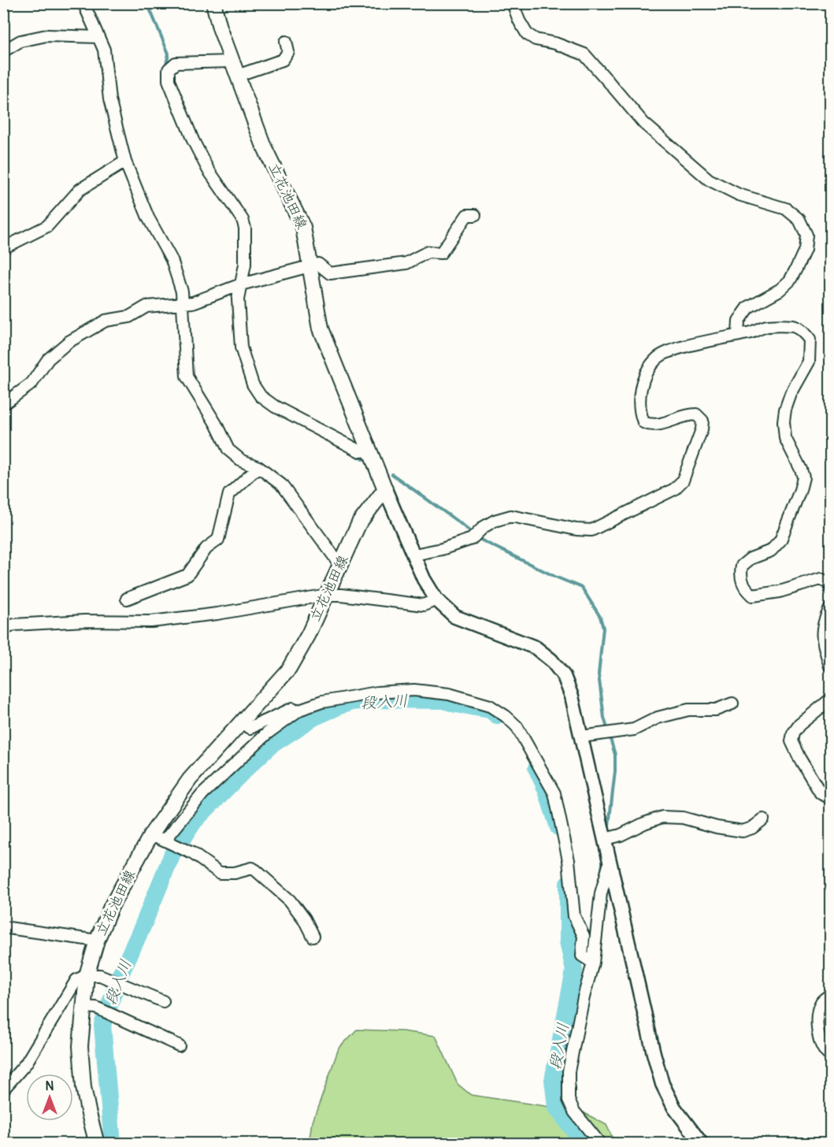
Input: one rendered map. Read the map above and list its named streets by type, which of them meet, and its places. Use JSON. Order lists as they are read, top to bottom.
{
  "streets": {
    "main road": ["立花池田線"]
  },
  "water": ["段入川"],
  "north": "top"
}
